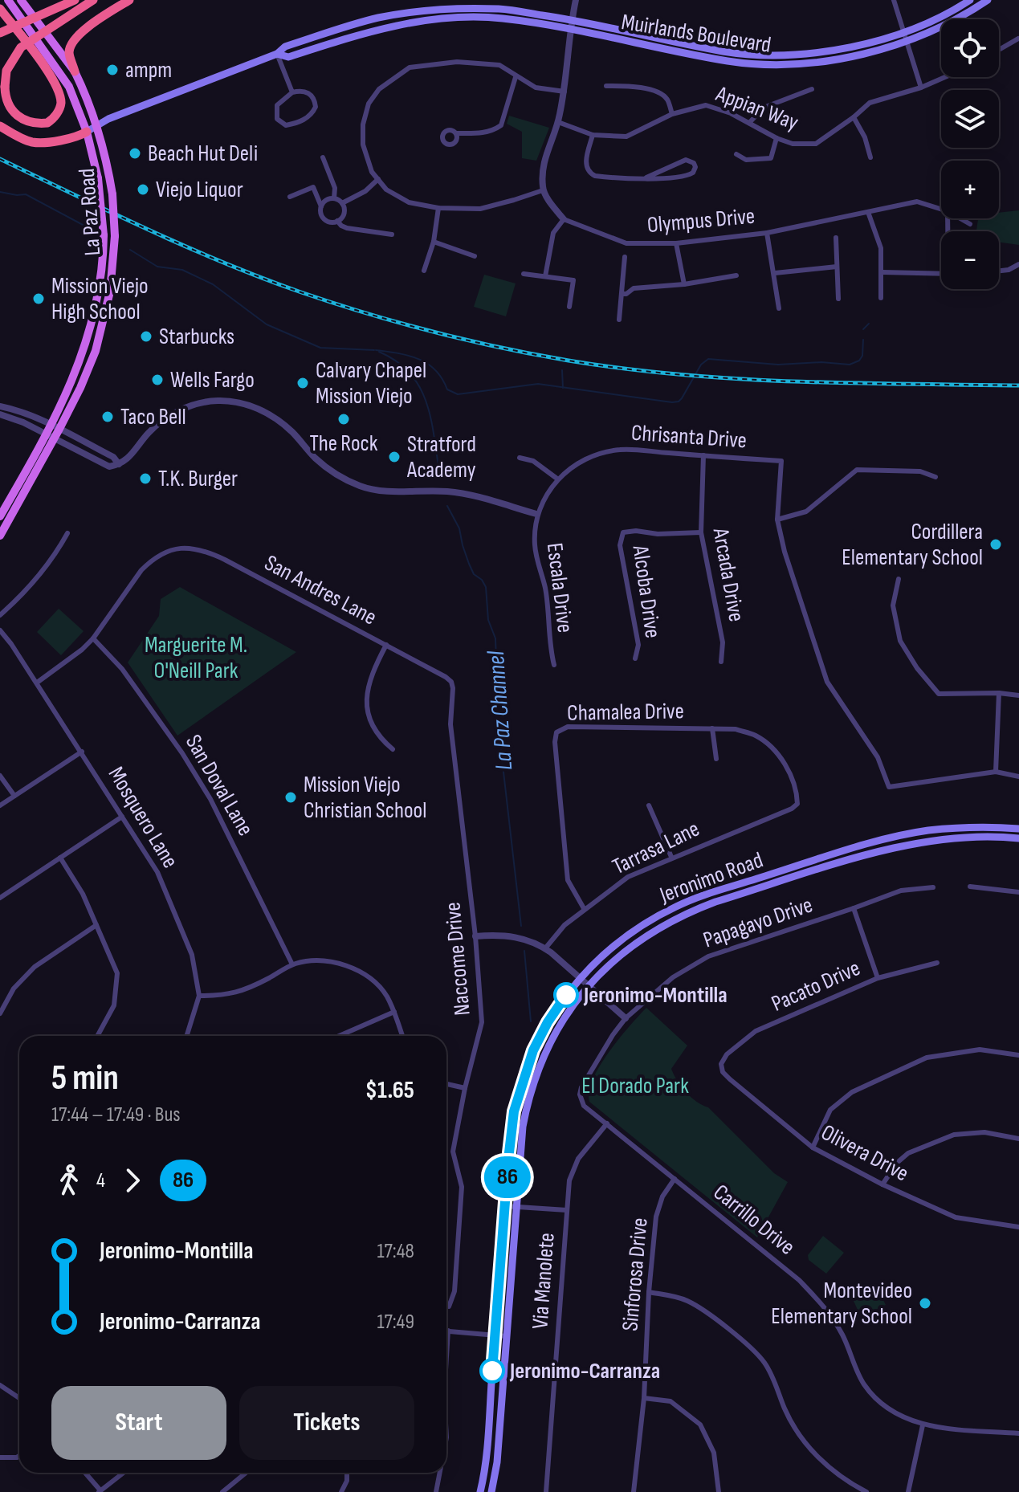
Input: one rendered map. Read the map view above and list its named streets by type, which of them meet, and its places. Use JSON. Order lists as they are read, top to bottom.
{
  "streets": {
    "main road": ["Muirlands Boulevard", "La Paz Road", "Jeronimo Road"],
    "street": [
      "Appian Way",
      "Olympus Drive",
      "Chrisanta Drive",
      "Arcada Drive",
      "Escala Drive",
      "San Andres Lane",
      "Alcoba Drive",
      "Chamalea Drive",
      "San Doval Lane",
      "Mosquero Lane",
      "Tarrasa Lane",
      "Papagayo Drive",
      "Naccome Drive",
      "Pacato Drive",
      "Olivera Drive",
      "Carrillo Drive",
      "Sinforosa Drive",
      "Via Manolete"
    ]
  },
  "crossings": [
    ["Muirlands Boulevard", "La Paz Road"],
    ["Chrisanta Drive", "Arcada Drive"],
    ["Chrisanta Drive", "Escala Drive"],
    ["Arcada Drive", "Alcoba Drive"],
    ["San Andres Lane", "San Doval Lane"],
    ["San Andres Lane", "Naccome Drive"],
    ["Chamalea Drive", "Tarrasa Lane"],
    ["Papagayo Drive", "Carrillo Drive"],
    ["Pacato Drive", "Olivera Drive"],
    ["Carrillo Drive", "Sinforosa Drive"],
    ["Carrillo Drive", "Via Manolete"]
  ],
  "water": ["La Paz Channel"],
  "parks": ["Marguerite M. O'Neill Park", "El Dorado Park"],
  "places": [
    "ampm",
    "Beach Hut Deli",
    "Viejo Liquor",
    "Mission Viejo High School",
    "Starbucks",
    "Wells Fargo",
    "Calvary Chapel Mission Viejo",
    "Taco Bell",
    "The Rock",
    "Stratford Academy",
    "T.K. Burger",
    "Cordillera Elementary School",
    "Mission Viejo Christian School",
    "Jeronimo-Montilla",
    "Montevideo Elementary School",
    "Jeronimo-Carranza"
  ],
  "lines": ["bus line 86"],
  "page": {
    "on_map": "86",
    "map_buttons": ["+", "−"],
    "heading": ["5 min", "17:44 – 17:49 · Bus", "$1.65"],
    "legs": ["4", "86"],
    "list": [
      {
        "name": "Jeronimo-Montilla",
        "value": "17:48"
      },
      {
        "name": "Jeronimo-Carranza",
        "value": "17:49"
      }
    ],
    "buttons": ["Start", "Tickets"]
  }
}
